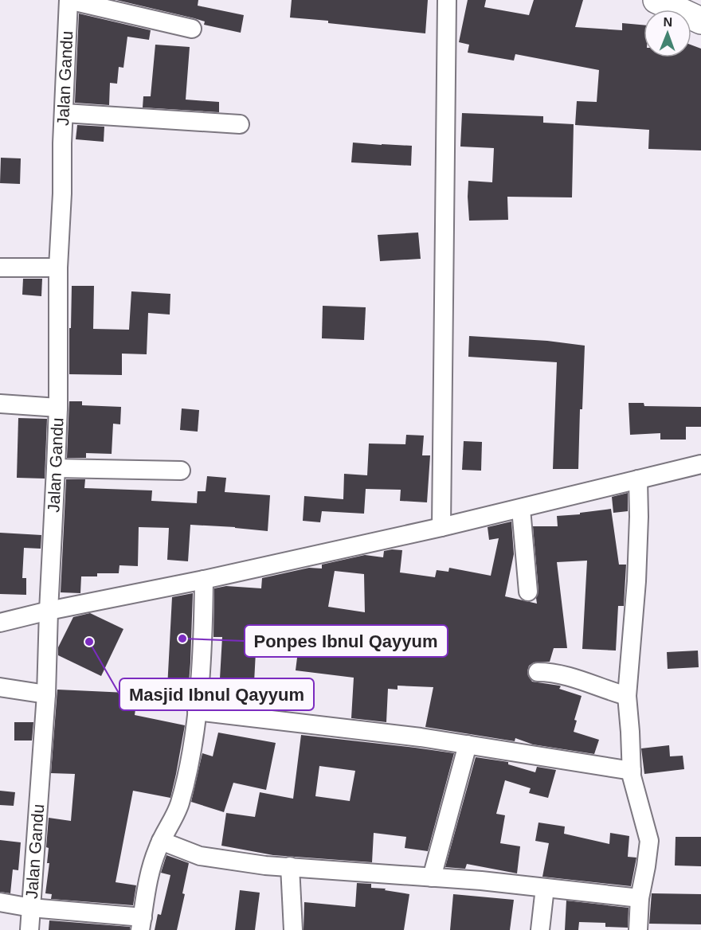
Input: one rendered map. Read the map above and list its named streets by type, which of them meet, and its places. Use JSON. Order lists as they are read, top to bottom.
{
  "streets": {
    "street": ["Jalan Gandu"]
  },
  "places": ["Ponpes Ibnul Qayyum", "Masjid Ibnul Qayyum"],
  "north": "top"
}
